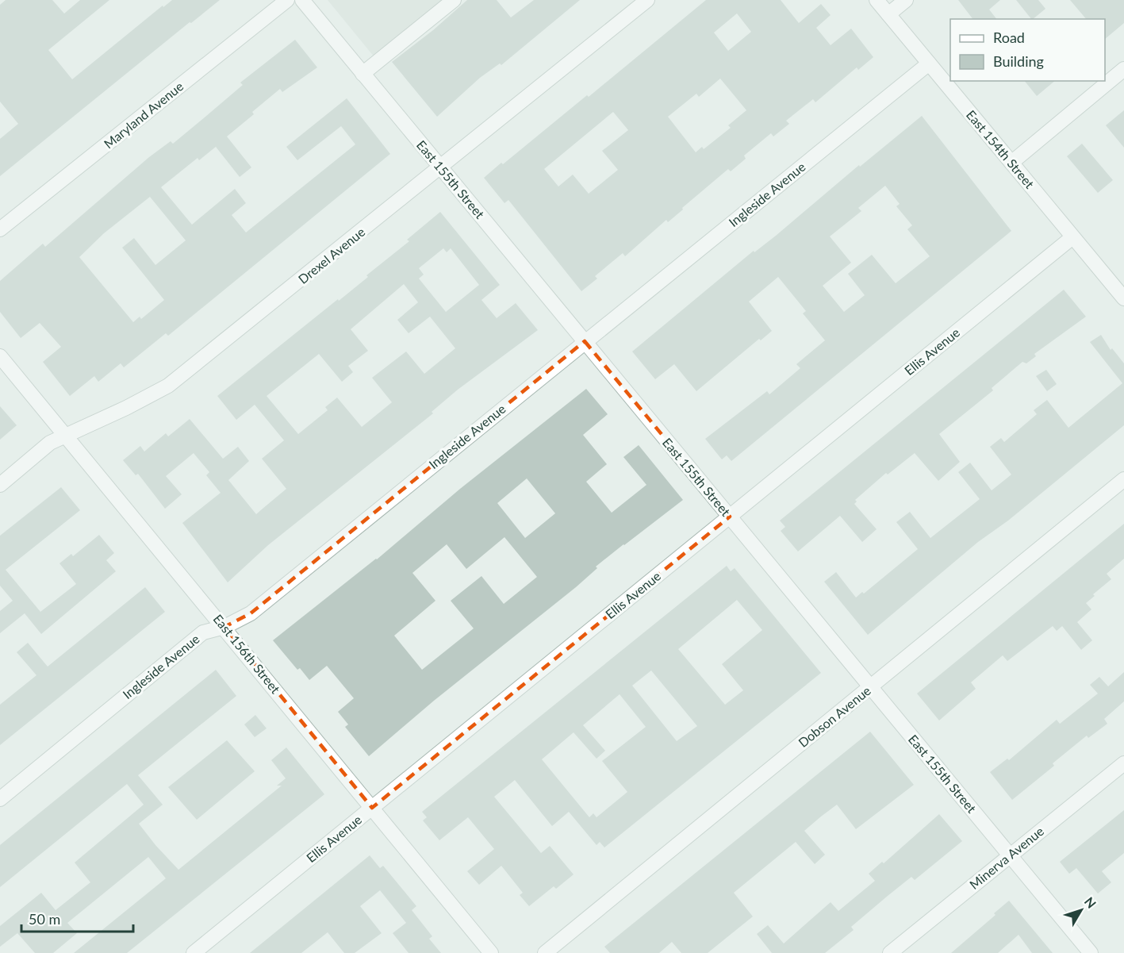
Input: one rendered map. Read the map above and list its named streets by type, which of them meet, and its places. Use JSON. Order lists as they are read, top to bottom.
{
  "streets": {
    "street": [
      "Maryland Avenue",
      "East 154th Street",
      "East 155th Street",
      "Ingleside Avenue",
      "Drexel Avenue",
      "Ellis Avenue",
      "East 156th Street",
      "Dobson Avenue",
      "Minerva Avenue"
    ]
  },
  "crossings": [
    ["East 154th Street", "Ingleside Avenue"],
    ["East 154th Street", "Ellis Avenue"],
    ["East 155th Street", "Ingleside Avenue"],
    ["East 155th Street", "Drexel Avenue"],
    ["East 155th Street", "Ellis Avenue"],
    ["East 155th Street", "Dobson Avenue"],
    ["East 155th Street", "Minerva Avenue"],
    ["Ingleside Avenue", "East 156th Street"],
    ["Drexel Avenue", "East 156th Street"],
    ["Ellis Avenue", "East 156th Street"]
  ],
  "legend": ["Road", "Building"],
  "scale_bar": "50 m",
  "north": "top right"
}
